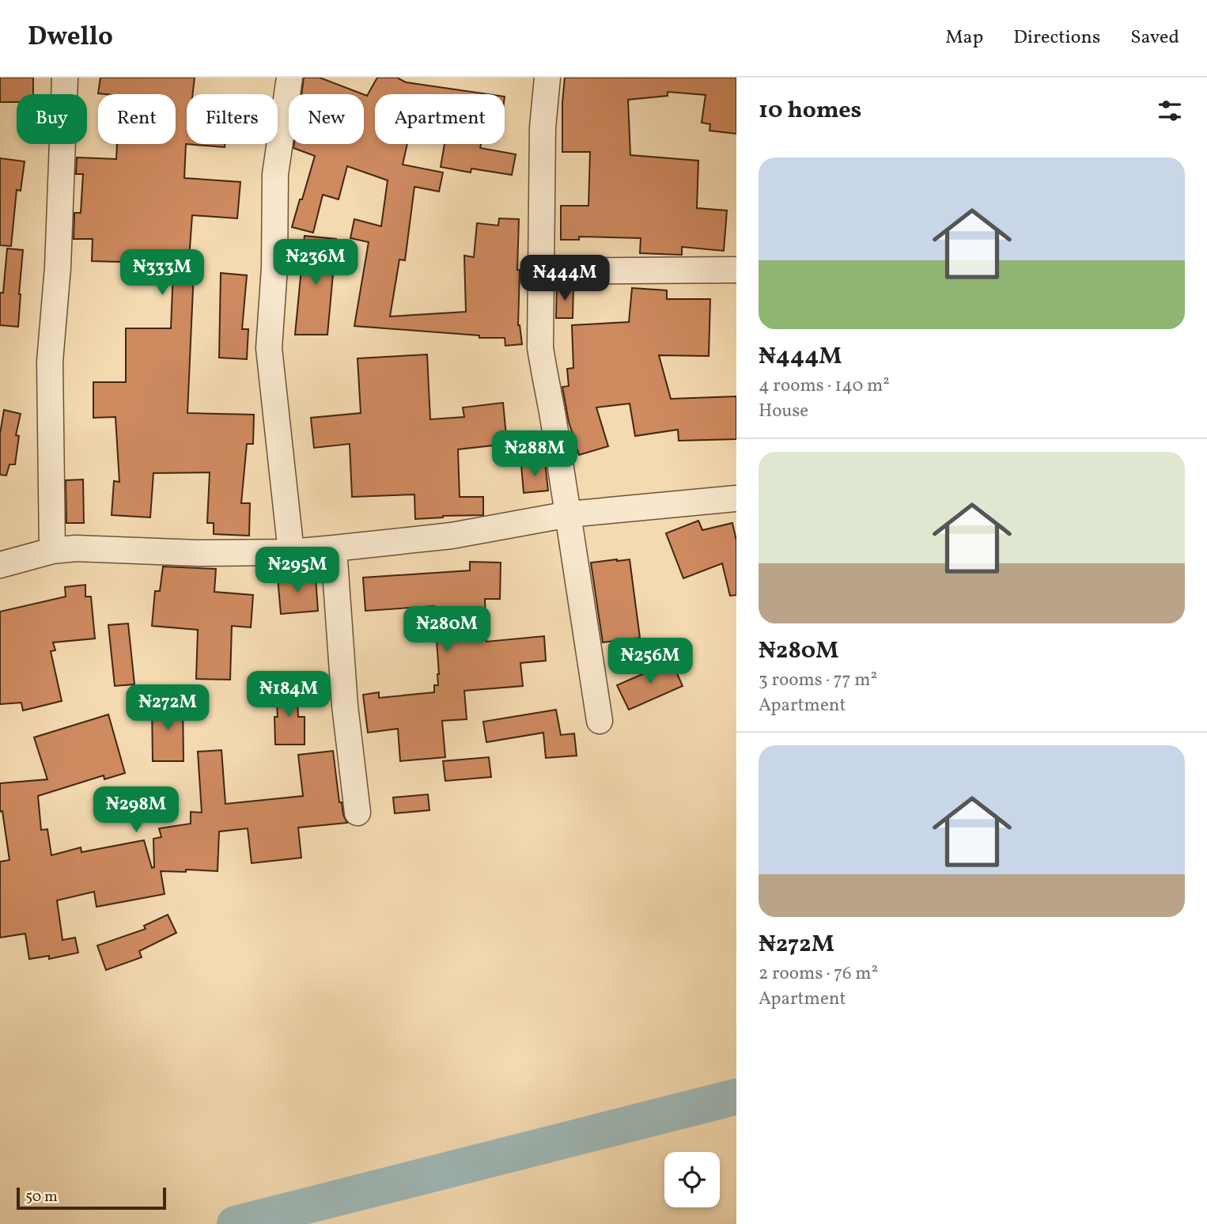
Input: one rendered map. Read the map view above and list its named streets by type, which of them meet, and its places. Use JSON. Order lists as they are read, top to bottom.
{
  "scale_bar": "50 m",
  "page": {
    "header": "Dwello",
    "nav": ["Map", "Directions", "Saved"],
    "heading": "10 homes",
    "chip": [
      "Buy",
      "Rent",
      "Filters",
      "New",
      "Apartment"
    ],
    "list": [
      {
        "name": "₦444M",
        "note": "4 rooms · 140 m² · House"
      },
      {
        "name": "₦280M",
        "note": "3 rooms · 77 m² · Apartment"
      },
      {
        "name": "₦272M",
        "note": "2 rooms · 76 m² · Apartment"
      }
    ],
    "price": [
      "₦236M",
      "₦333M",
      "₦444M",
      "₦288M",
      "₦295M",
      "₦280M",
      "₦256M",
      "₦184M",
      "₦272M",
      "₦298M"
    ],
    "scale": "50 m"
  }
}
